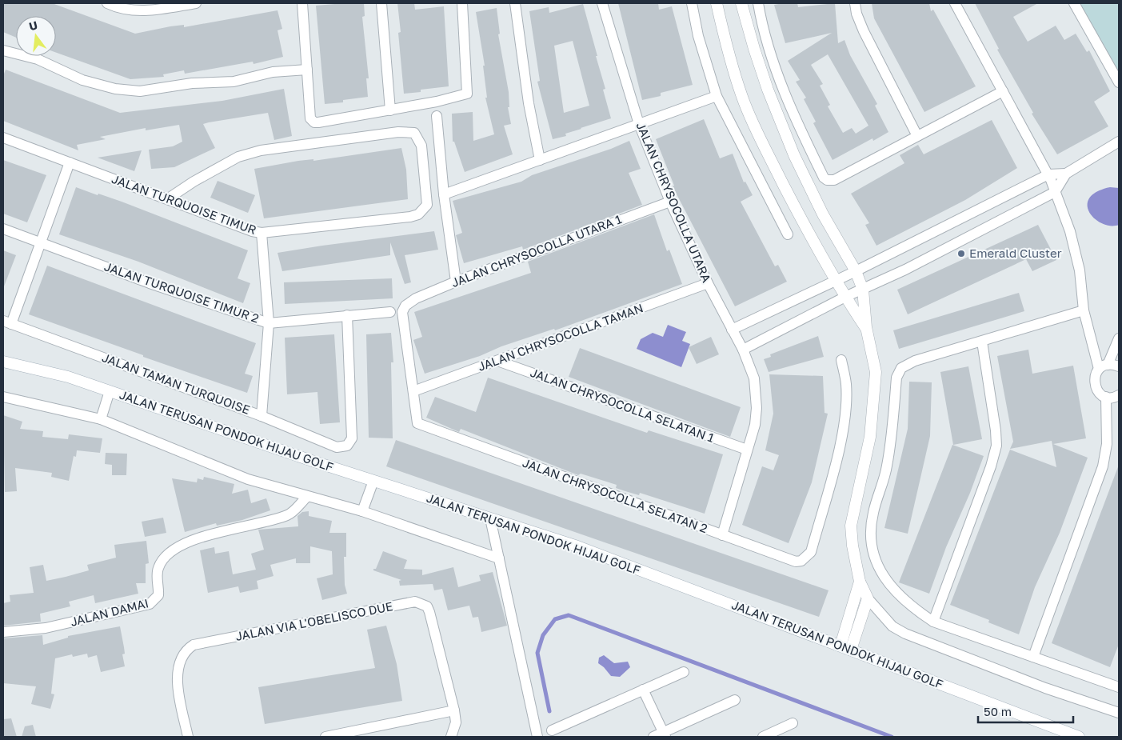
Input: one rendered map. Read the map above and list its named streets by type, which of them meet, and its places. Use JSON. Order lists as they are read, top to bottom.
{
  "streets": {
    "main road": ["JALAN TERUSAN PONDOK HIJAU GOLF"],
    "street": [
      "JALAN CHRYSOCOLLA UTARA",
      "JALAN TURQUOISE TIMUR",
      "JALAN CHRYSOCOLLA UTARA 1",
      "JALAN TURQUOISE TIMUR 2",
      "JALAN CHRYSOCOLLA TAMAN",
      "JALAN TAMAN TURQUOISE",
      "JALAN CHRYSOCOLLA SELATAN 1",
      "JALAN CHRYSOCOLLA SELATAN 2",
      "JALAN DAMAI",
      "JALAN VIA L'OBELISCO DUE"
    ]
  },
  "crossings": [
    ["JALAN CHRYSOCOLLA UTARA", "JALAN CHRYSOCOLLA UTARA 1"],
    ["JALAN CHRYSOCOLLA UTARA", "JALAN CHRYSOCOLLA TAMAN"],
    ["JALAN CHRYSOCOLLA UTARA", "JALAN CHRYSOCOLLA SELATAN 1"],
    ["JALAN CHRYSOCOLLA UTARA", "JALAN CHRYSOCOLLA SELATAN 2"],
    ["JALAN CHRYSOCOLLA UTARA 1", "JALAN CHRYSOCOLLA TAMAN"],
    ["JALAN CHRYSOCOLLA UTARA 1", "JALAN CHRYSOCOLLA SELATAN 2"],
    ["JALAN TURQUOISE TIMUR 2", "JALAN TAMAN TURQUOISE"],
    ["JALAN CHRYSOCOLLA TAMAN", "JALAN CHRYSOCOLLA SELATAN 1"],
    ["JALAN CHRYSOCOLLA TAMAN", "JALAN CHRYSOCOLLA SELATAN 2"]
  ],
  "places": ["Emerald Cluster"],
  "scale_bar": "50 m",
  "north": "top"
}
